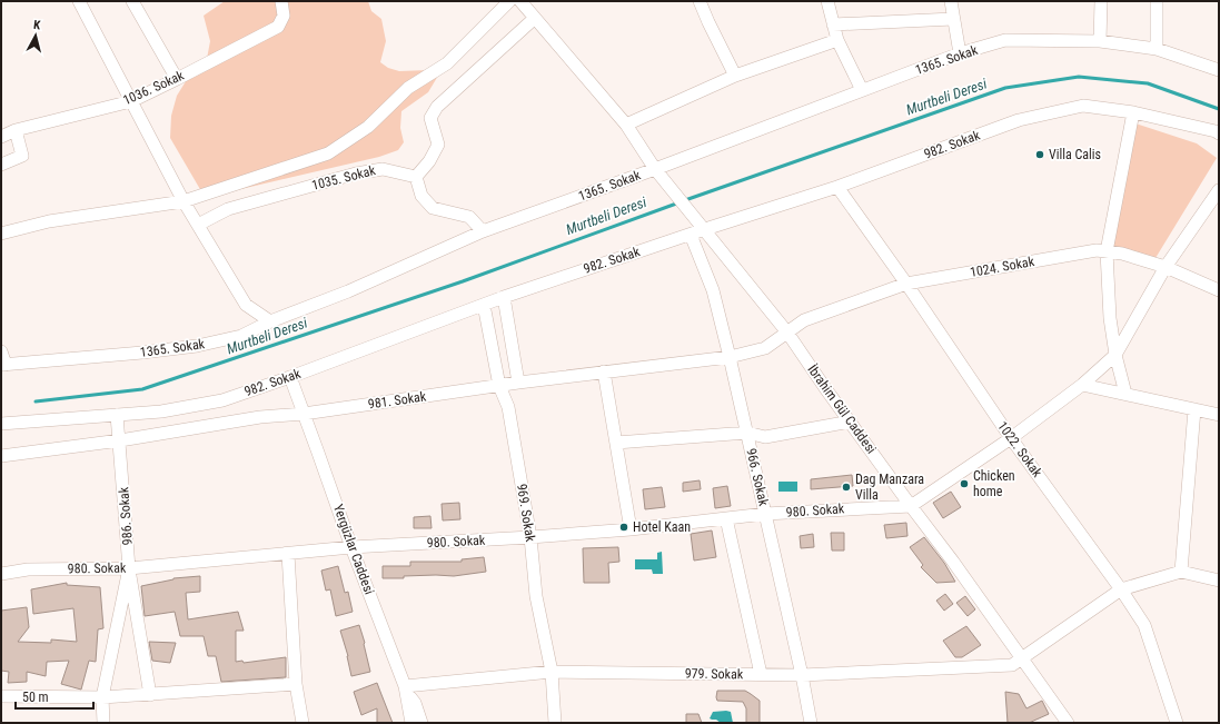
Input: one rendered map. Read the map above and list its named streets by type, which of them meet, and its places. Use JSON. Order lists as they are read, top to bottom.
{
  "streets": {
    "street": [
      "1365. Sokak",
      "1036. Sokak",
      "982. Sokak",
      "1035. Sokak",
      "1024. Sokak",
      "981. Sokak",
      "İbrahim Gül Caddesi",
      "1022. Sokak",
      "966. Sokak",
      "980. Sokak",
      "969. Sokak",
      "986. Sokak",
      "Yergüzlar Caddesi",
      "979. Sokak"
    ]
  },
  "crossings": [
    ["1365. Sokak", "İbrahim Gül Caddesi"],
    ["982. Sokak", "İbrahim Gül Caddesi"],
    ["982. Sokak", "1022. Sokak"],
    ["982. Sokak", "966. Sokak"],
    ["982. Sokak", "969. Sokak"],
    ["982. Sokak", "986. Sokak"],
    ["982. Sokak", "Yergüzlar Caddesi"],
    ["1024. Sokak", "981. Sokak"],
    ["1024. Sokak", "İbrahim Gül Caddesi"],
    ["1024. Sokak", "1022. Sokak"],
    ["981. Sokak", "İbrahim Gül Caddesi"],
    ["981. Sokak", "966. Sokak"],
    ["981. Sokak", "969. Sokak"],
    ["981. Sokak", "986. Sokak"],
    ["981. Sokak", "Yergüzlar Caddesi"],
    ["İbrahim Gül Caddesi", "980. Sokak"],
    ["İbrahim Gül Caddesi", "979. Sokak"],
    ["1022. Sokak", "979. Sokak"],
    ["966. Sokak", "980. Sokak"],
    ["966. Sokak", "979. Sokak"],
    ["980. Sokak", "969. Sokak"],
    ["980. Sokak", "986. Sokak"],
    ["980. Sokak", "Yergüzlar Caddesi"],
    ["969. Sokak", "979. Sokak"],
    ["Yergüzlar Caddesi", "979. Sokak"]
  ],
  "water": ["Murtbeli Deresi"],
  "places": [
    "Villa Calis",
    "Chicken home",
    "Dag Manzara Villa",
    "Hotel Kaan"
  ],
  "scale_bar": "50 m",
  "north": "top"
}
